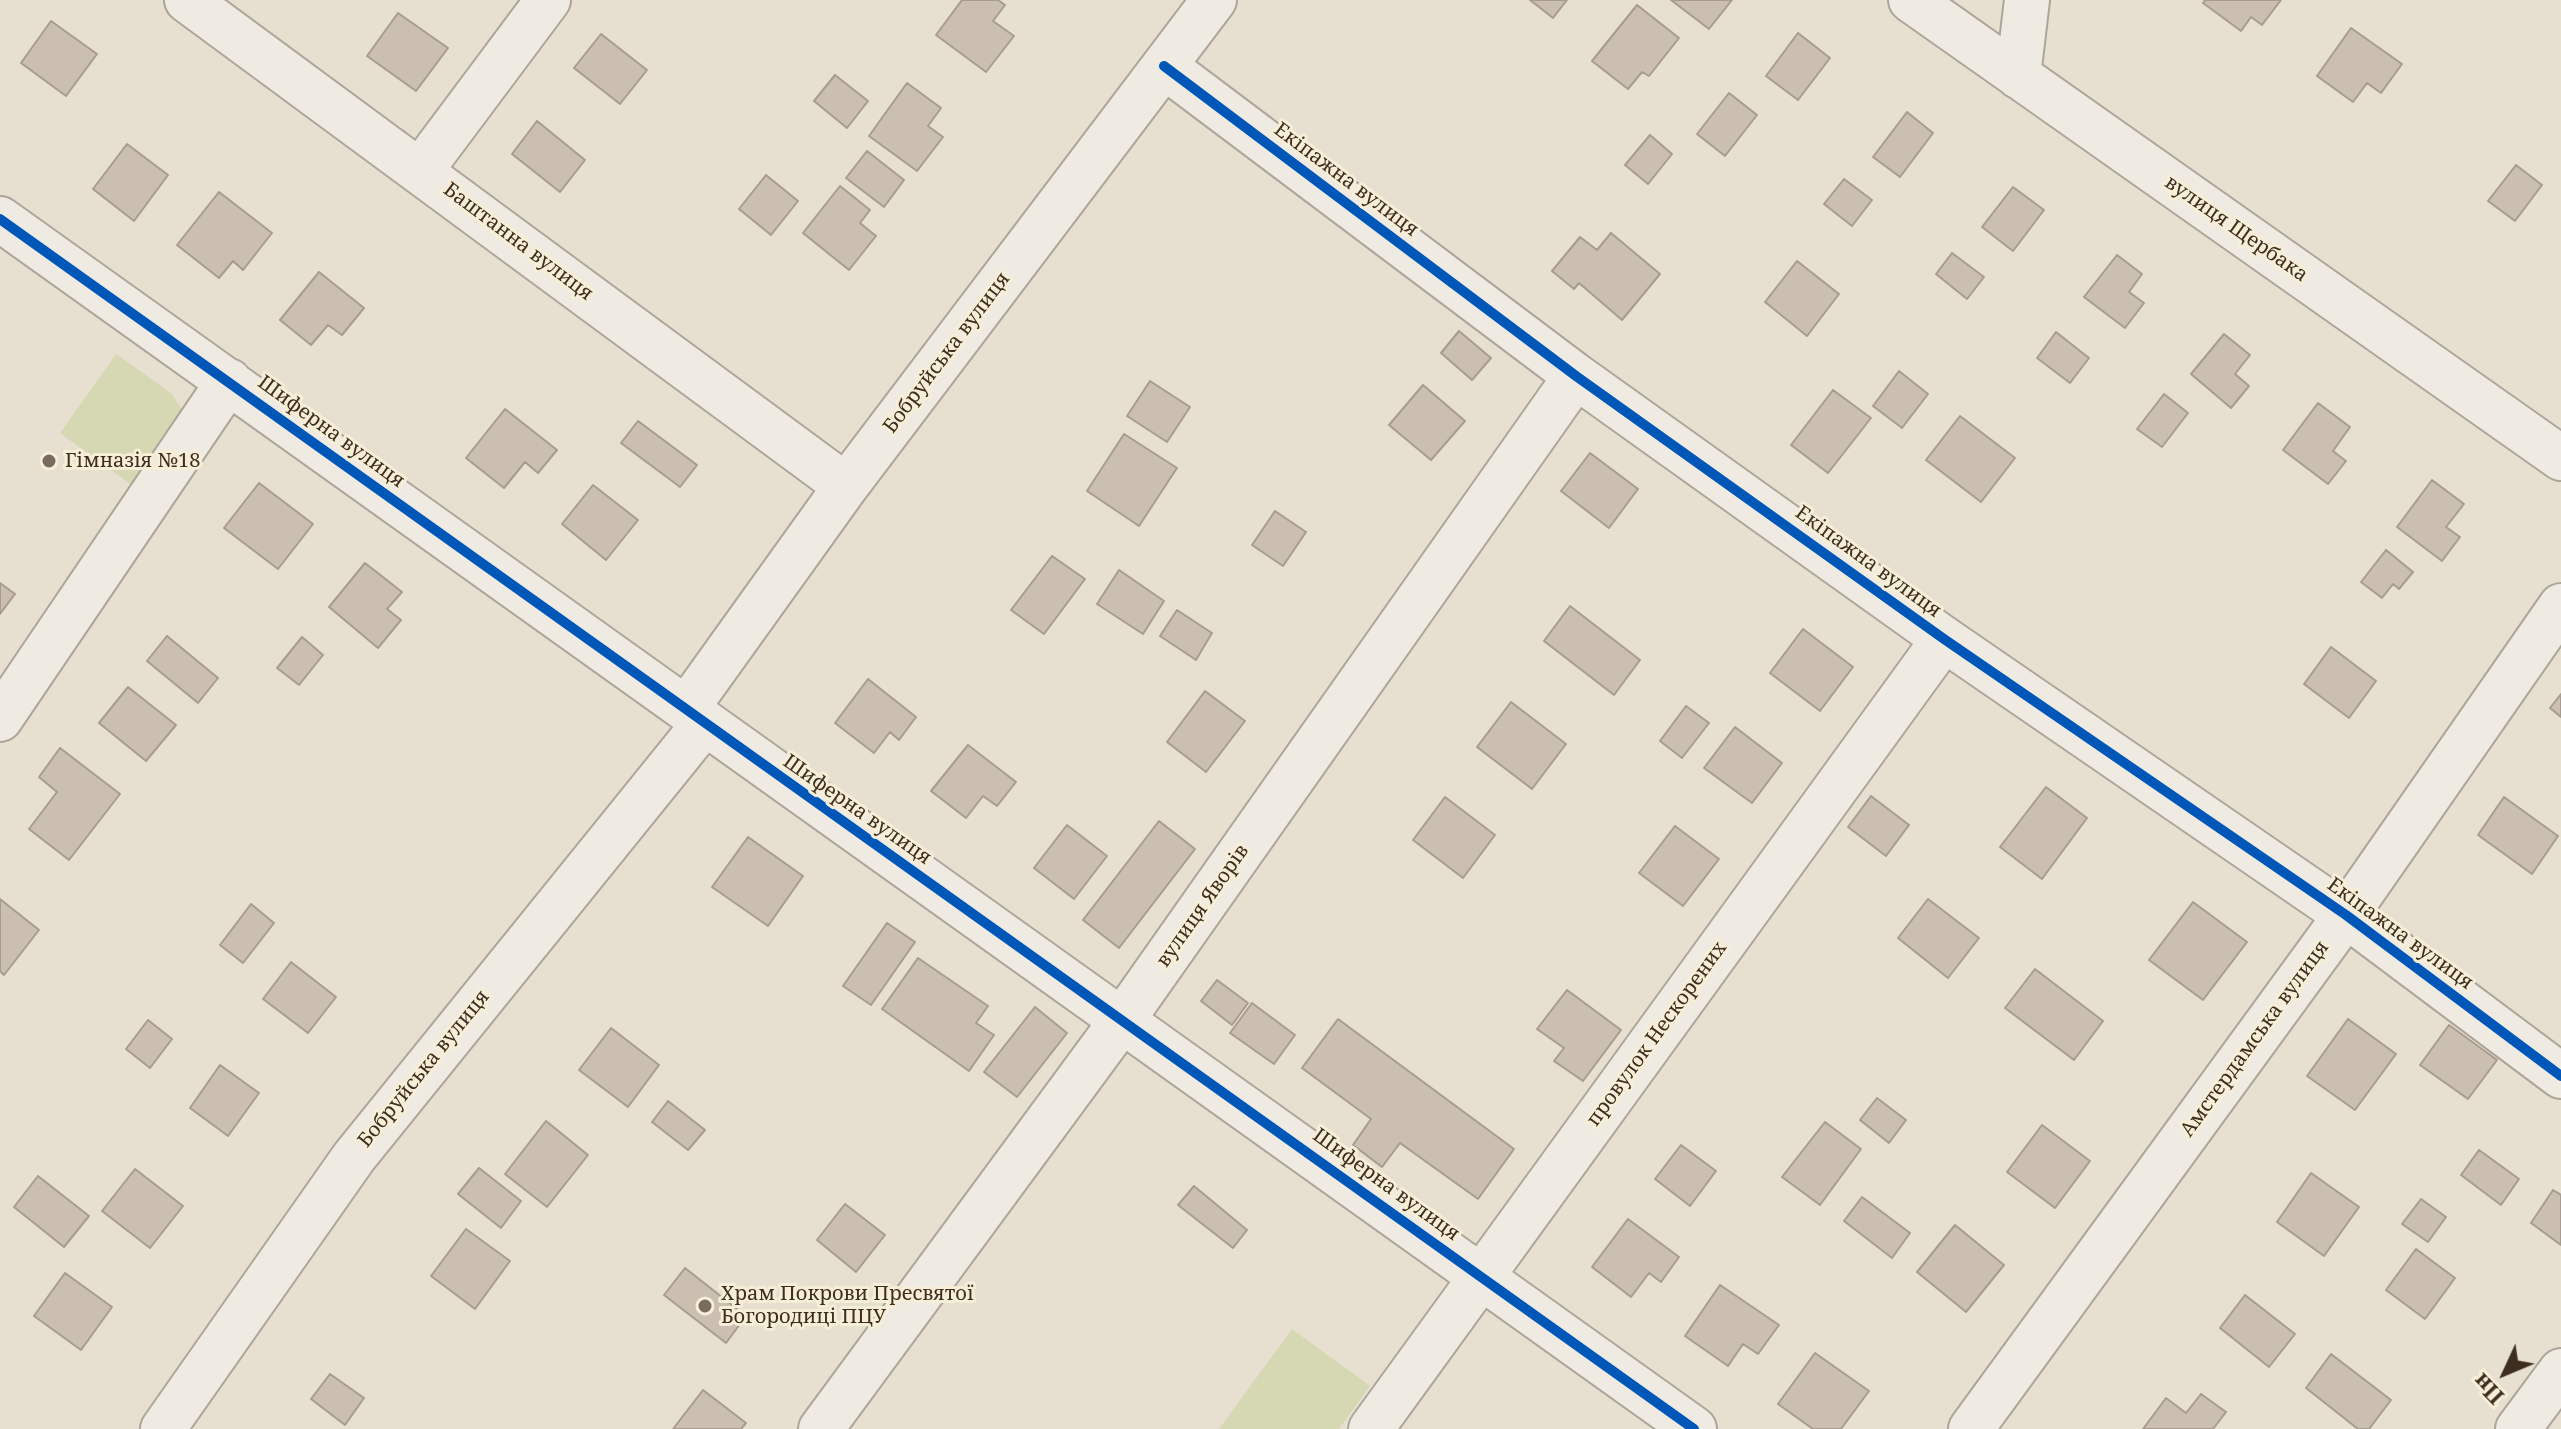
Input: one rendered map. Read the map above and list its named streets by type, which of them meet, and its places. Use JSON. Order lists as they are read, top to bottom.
{
  "streets": {
    "street": [
      "Екіпажна вулиця",
      "вулиця Щербака",
      "Баштанна вулиця",
      "Бобруйська вулиця",
      "Шиферна вулиця",
      "вулиця Яворів",
      "провулок Нескорених",
      "Амстердамська вулиця"
    ]
  },
  "crossings": [
    ["Екіпажна вулиця", "Бобруйська вулиця"],
    ["Екіпажна вулиця", "вулиця Яворів"],
    ["Екіпажна вулиця", "провулок Нескорених"],
    ["Екіпажна вулиця", "Амстердамська вулиця"],
    ["Баштанна вулиця", "Бобруйська вулиця"],
    ["Бобруйська вулиця", "Шиферна вулиця"],
    ["Шиферна вулиця", "вулиця Яворів"],
    ["Шиферна вулиця", "провулок Нескорених"]
  ],
  "places": ["Гімназія №18", "Храм Покрови Пресвятої Богородиці ПЦУ"],
  "north": "bottom left"
}
